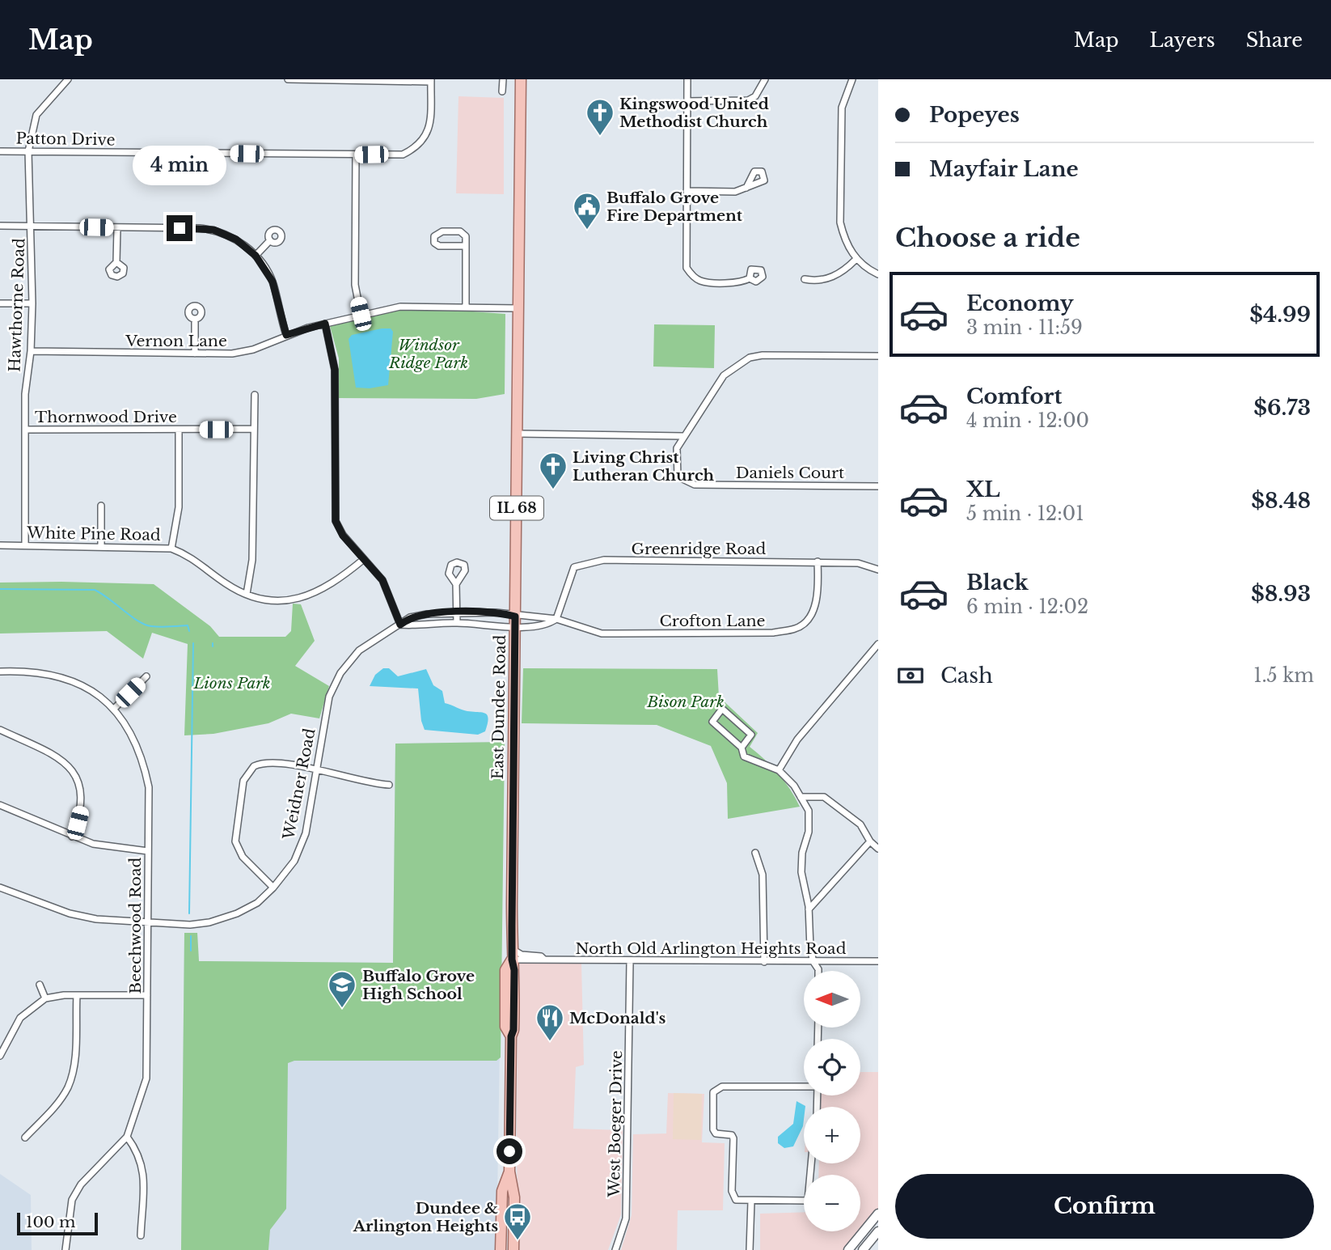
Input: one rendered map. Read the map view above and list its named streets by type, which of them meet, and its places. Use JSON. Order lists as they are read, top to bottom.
{
  "streets": {
    "main road": ["IL 68", "East Dundee Road"],
    "street": [
      "Patton Drive",
      "Hawthorne Road",
      "Vernon Lane",
      "Thornwood Drive",
      "Daniels Court",
      "White Pine Road",
      "Greenridge Road",
      "Crofton Lane",
      "Weidner Road",
      "Beechwood Road",
      "North Old Arlington Heights Road",
      "West Boeger Drive"
    ]
  },
  "crossings": [
    ["Patton Drive", "Hawthorne Road"],
    ["Hawthorne Road", "Vernon Lane"],
    ["Hawthorne Road", "Thornwood Drive"],
    ["Hawthorne Road", "White Pine Road"],
    ["Vernon Lane", "East Dundee Road"],
    ["Greenridge Road", "Crofton Lane"],
    ["Crofton Lane", "East Dundee Road"],
    ["Crofton Lane", "Weidner Road"],
    ["East Dundee Road", "Weidner Road"],
    ["East Dundee Road", "North Old Arlington Heights Road"],
    ["Weidner Road", "Beechwood Road"],
    ["North Old Arlington Heights Road", "West Boeger Drive"]
  ],
  "parks": ["Windsor Ridge Park", "Lions Park", "Bison Park"],
  "places": {
    "church": ["Kingswood United Methodist Church", "Living Christ Lutheran Church"],
    "public building": ["Buffalo Grove Fire Department"],
    "school or university": ["Buffalo Grove High School"],
    "restaurant": ["McDonald's"],
    "bus stop": ["Dundee & Arlington Heights"]
  },
  "scale_bar": "100 m",
  "north": "left",
  "page": {
    "header": "Map",
    "nav": ["Map", "Layers", "Share"],
    "banner": ["Popeyes", "Mayfair Lane"],
    "bubble": "4 min",
    "heading": "Choose a ride",
    "list": [
      {
        "name": "Economy",
        "note": "3 min · 11:59",
        "value": "$4.99"
      },
      {
        "name": "Comfort",
        "note": "4 min · 12:00",
        "value": "$6.73"
      },
      {
        "name": "XL",
        "note": "5 min · 12:01",
        "value": "$8.48"
      },
      {
        "name": "Black",
        "note": "6 min · 12:02",
        "value": "$8.93"
      }
    ],
    "pay": ["Cash", "1.5 km"],
    "map_buttons": ["+", "−"],
    "buttons": "Confirm",
    "scale": "100 m"
  }
}
